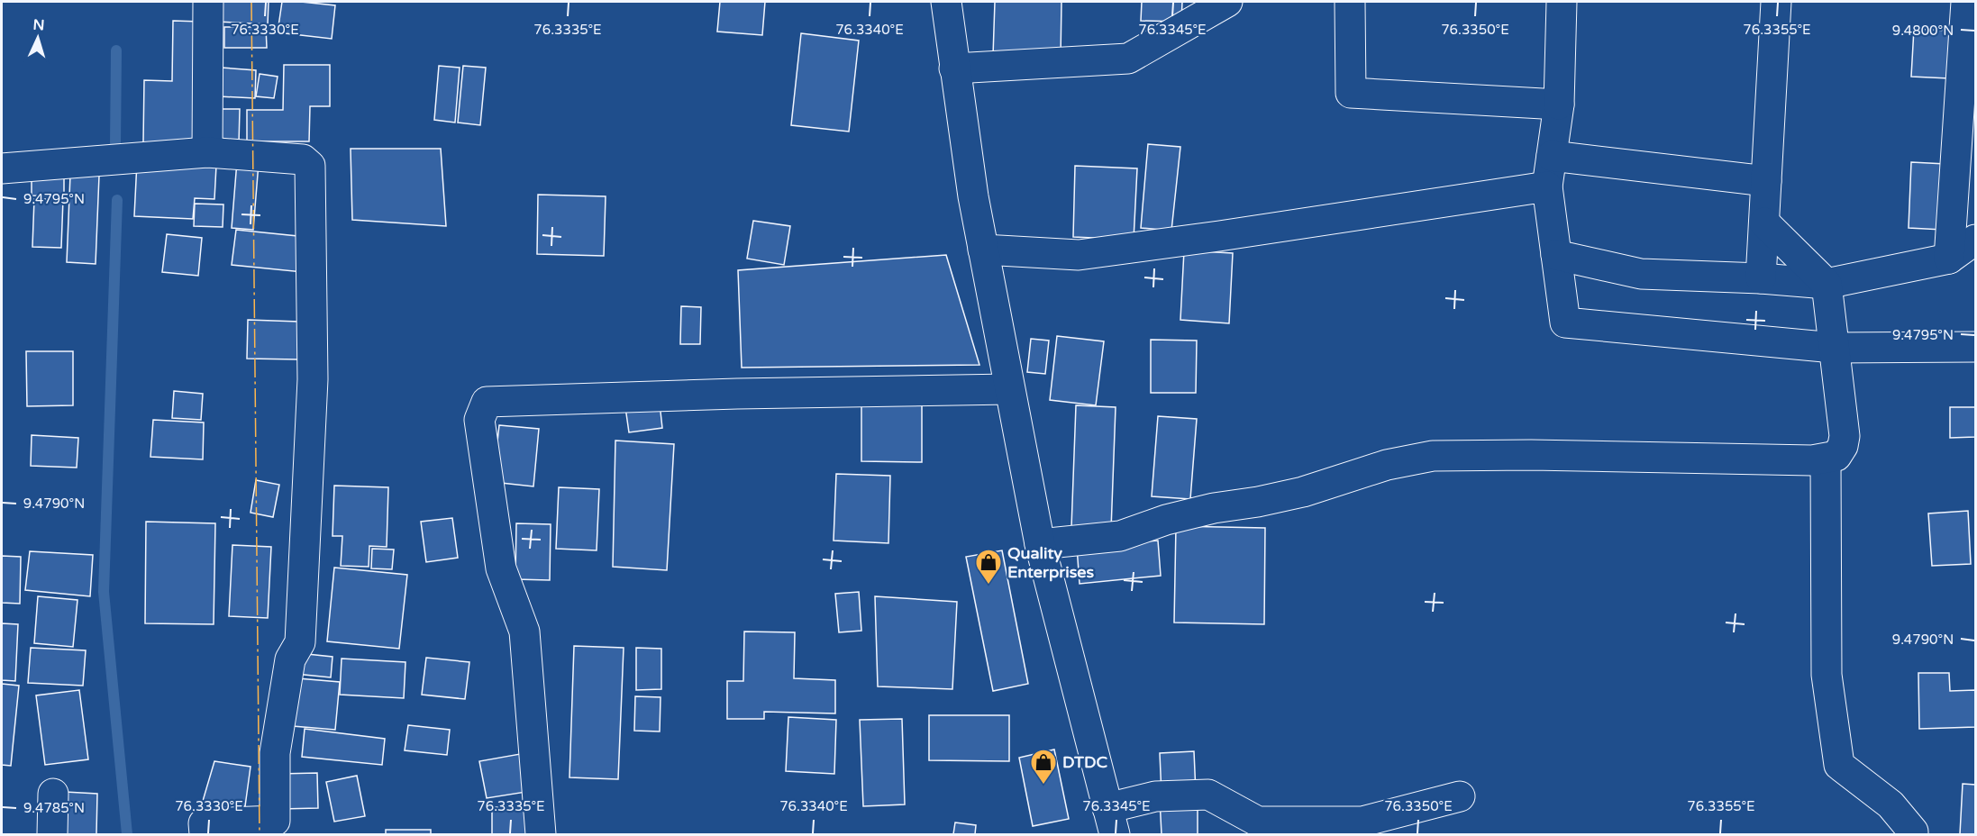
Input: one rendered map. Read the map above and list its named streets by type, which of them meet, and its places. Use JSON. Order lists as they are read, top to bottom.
{
  "places": {
    "shop": ["Quality Enterprises", "DTDC"]
  },
  "north": "top",
  "coordinates": [
    "76.3330°E",
    "76.3335°E",
    "76.3340°E",
    "76.3345°E",
    "76.3350°E",
    "76.3355°E",
    "9.4800°N",
    "9.4795°N",
    "9.4790°N",
    "9.4785°N"
  ]
}
